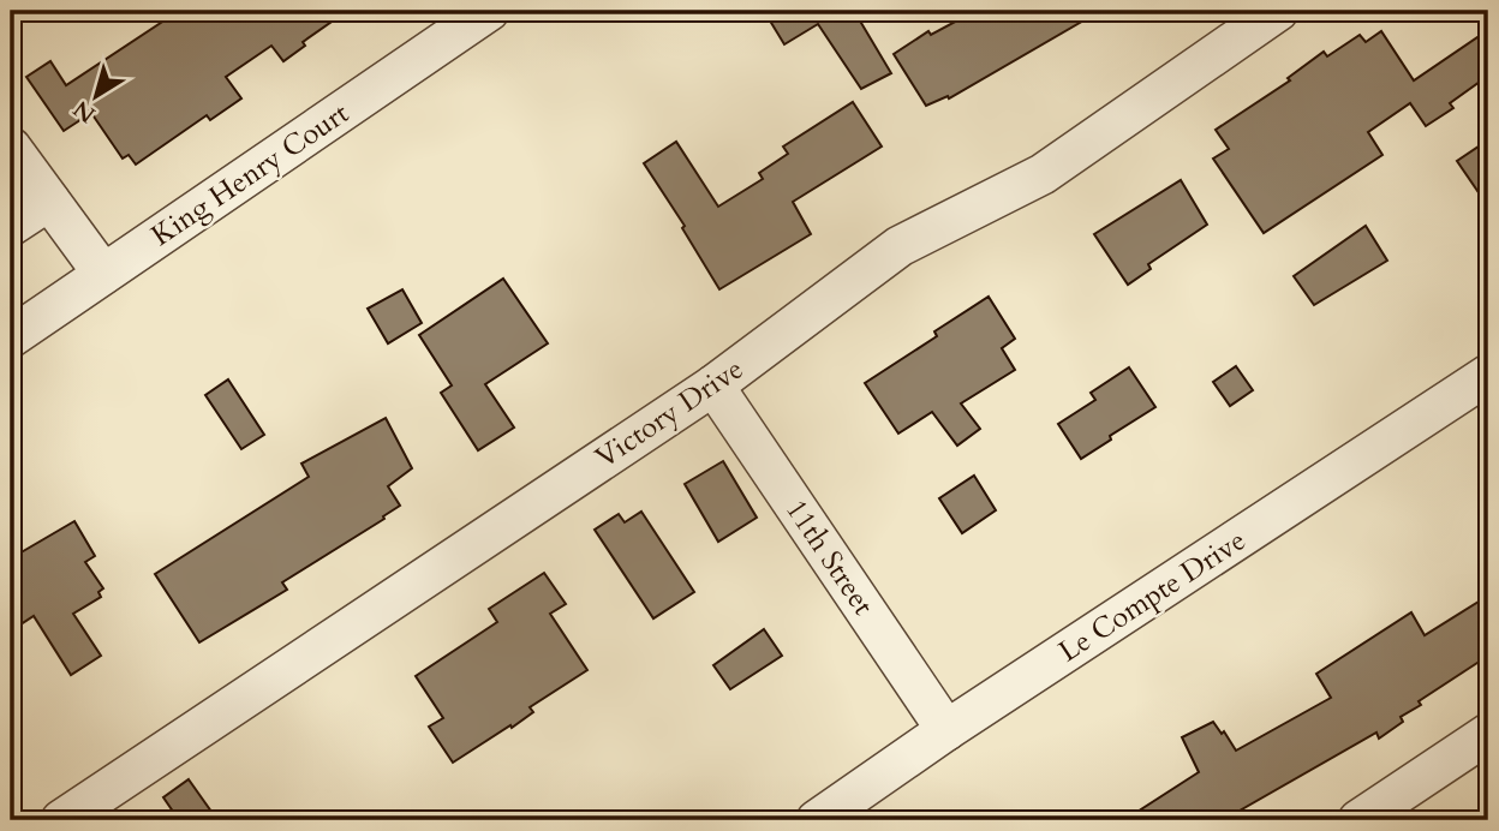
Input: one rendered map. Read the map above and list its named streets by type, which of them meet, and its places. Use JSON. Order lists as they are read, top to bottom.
{
  "streets": {
    "street": [
      "King Henry Court",
      "Victory Drive",
      "11th Street",
      "Le Compte Drive"
    ]
  },
  "crossings": [
    ["Victory Drive", "11th Street"],
    ["11th Street", "Le Compte Drive"]
  ],
  "north": "bottom left"
}
